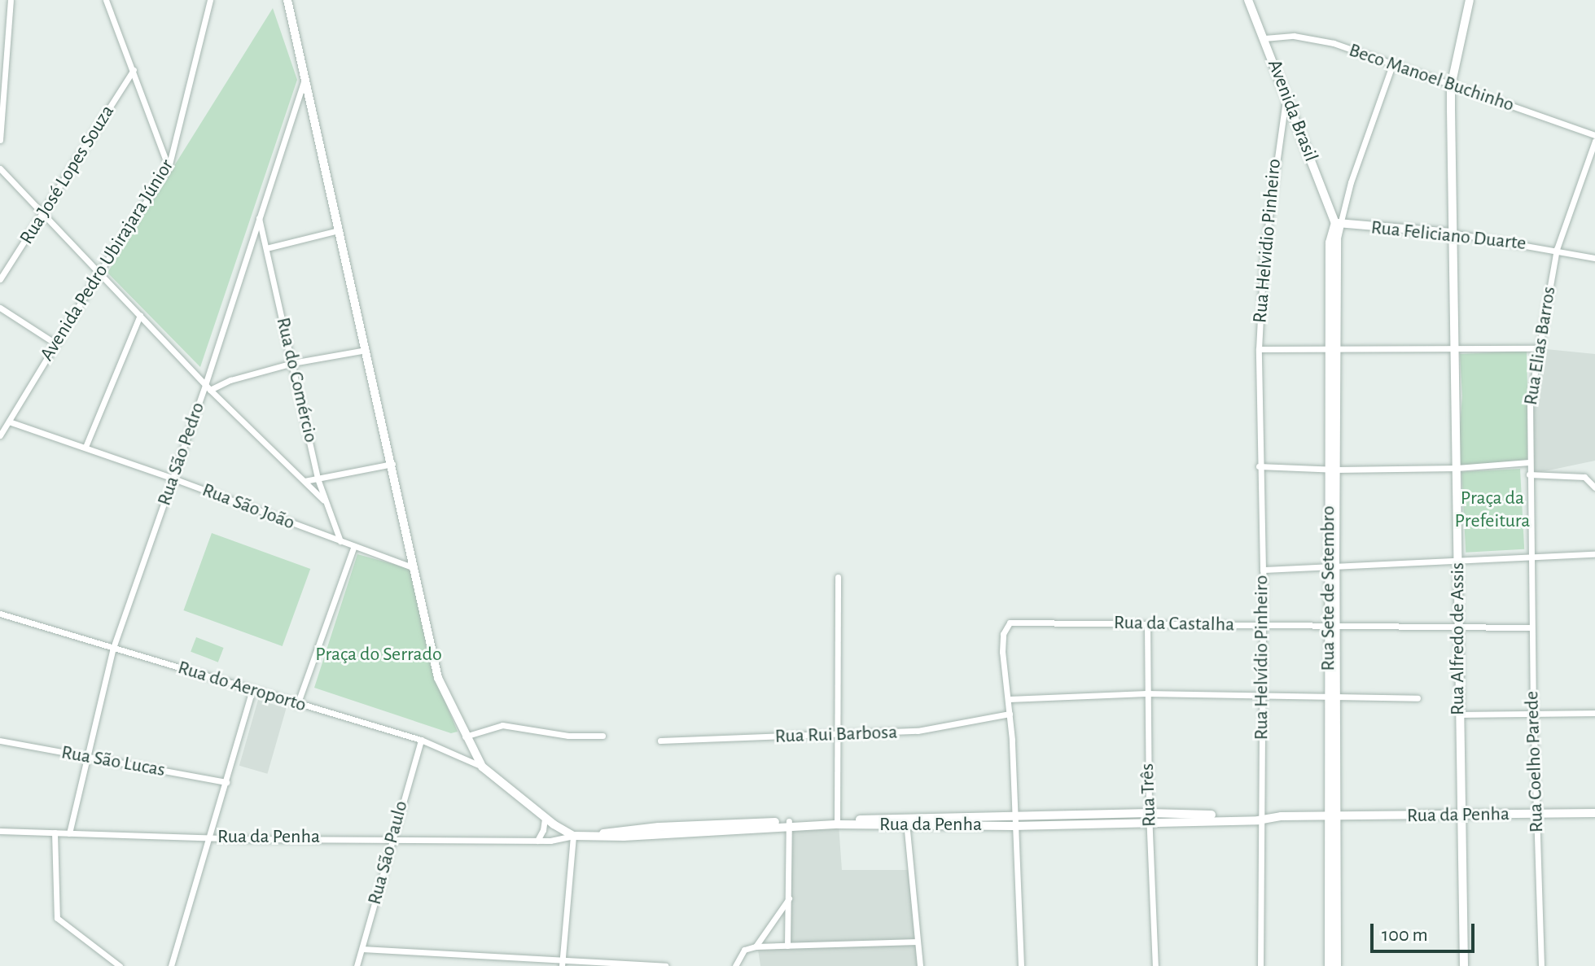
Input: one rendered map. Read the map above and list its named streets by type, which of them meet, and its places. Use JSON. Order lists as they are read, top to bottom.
{
  "streets": {
    "street": [
      "Beco Manoel Buchinho",
      "Avenida Brasil",
      "Rua José Lopes Souza",
      "Rua Feliciano Duarte",
      "Rua Helvidio Pinheiro",
      "Avenida Pedro Ubirajara Júnior",
      "Rua Elias Barros",
      "Rua do Comércio",
      "Rua São Pedro",
      "Rua São João",
      "Rua Sete de Setembro",
      "Rua da Castalha",
      "Rua Alfredo de Assis",
      "Rua Helvídio Pinheiro",
      "Rua do Aeroporto",
      "Rua Rui Barbosa",
      "Rua São Lucas",
      "Rua Coelho Parede",
      "Rua Três",
      "Rua da Penha",
      "Rua São Paulo"
    ]
  },
  "crossings": [
    ["Beco Manoel Buchinho", "Avenida Brasil"],
    ["Beco Manoel Buchinho", "Rua Sete de Setembro"],
    ["Beco Manoel Buchinho", "Rua Alfredo de Assis"],
    ["Avenida Brasil", "Rua Feliciano Duarte"],
    ["Avenida Brasil", "Rua Helvidio Pinheiro"],
    ["Avenida Brasil", "Rua Sete de Setembro"],
    ["Rua Feliciano Duarte", "Rua Elias Barros"],
    ["Rua Feliciano Duarte", "Rua Sete de Setembro"],
    ["Rua Feliciano Duarte", "Rua Alfredo de Assis"],
    ["Rua Helvidio Pinheiro", "Rua Helvídio Pinheiro"],
    ["Avenida Pedro Ubirajara Júnior", "Rua São João"],
    ["Rua Elias Barros", "Rua Coelho Parede"],
    ["Rua do Comércio", "Rua São Pedro"],
    ["Rua do Comércio", "Rua São João"],
    ["Rua São Pedro", "Rua São João"],
    ["Rua São Pedro", "Rua do Aeroporto"],
    ["Rua São Pedro", "Rua São Lucas"],
    ["Rua São Pedro", "Rua da Penha"],
    ["Rua Sete de Setembro", "Rua da Castalha"],
    ["Rua Sete de Setembro", "Rua da Penha"],
    ["Rua da Castalha", "Rua Alfredo de Assis"],
    ["Rua da Castalha", "Rua Helvídio Pinheiro"],
    ["Rua da Castalha", "Rua Coelho Parede"],
    ["Rua da Castalha", "Rua Três"],
    ["Rua Alfredo de Assis", "Rua da Penha"],
    ["Rua Helvídio Pinheiro", "Rua da Penha"],
    ["Rua do Aeroporto", "Rua São Paulo"],
    ["Rua Coelho Parede", "Rua da Penha"],
    ["Rua Três", "Rua da Penha"],
    ["Rua da Penha", "Rua São Paulo"]
  ],
  "parks": ["Praça da Prefeitura", "Praça do Serrado"],
  "scale_bar": "100 m"
}
